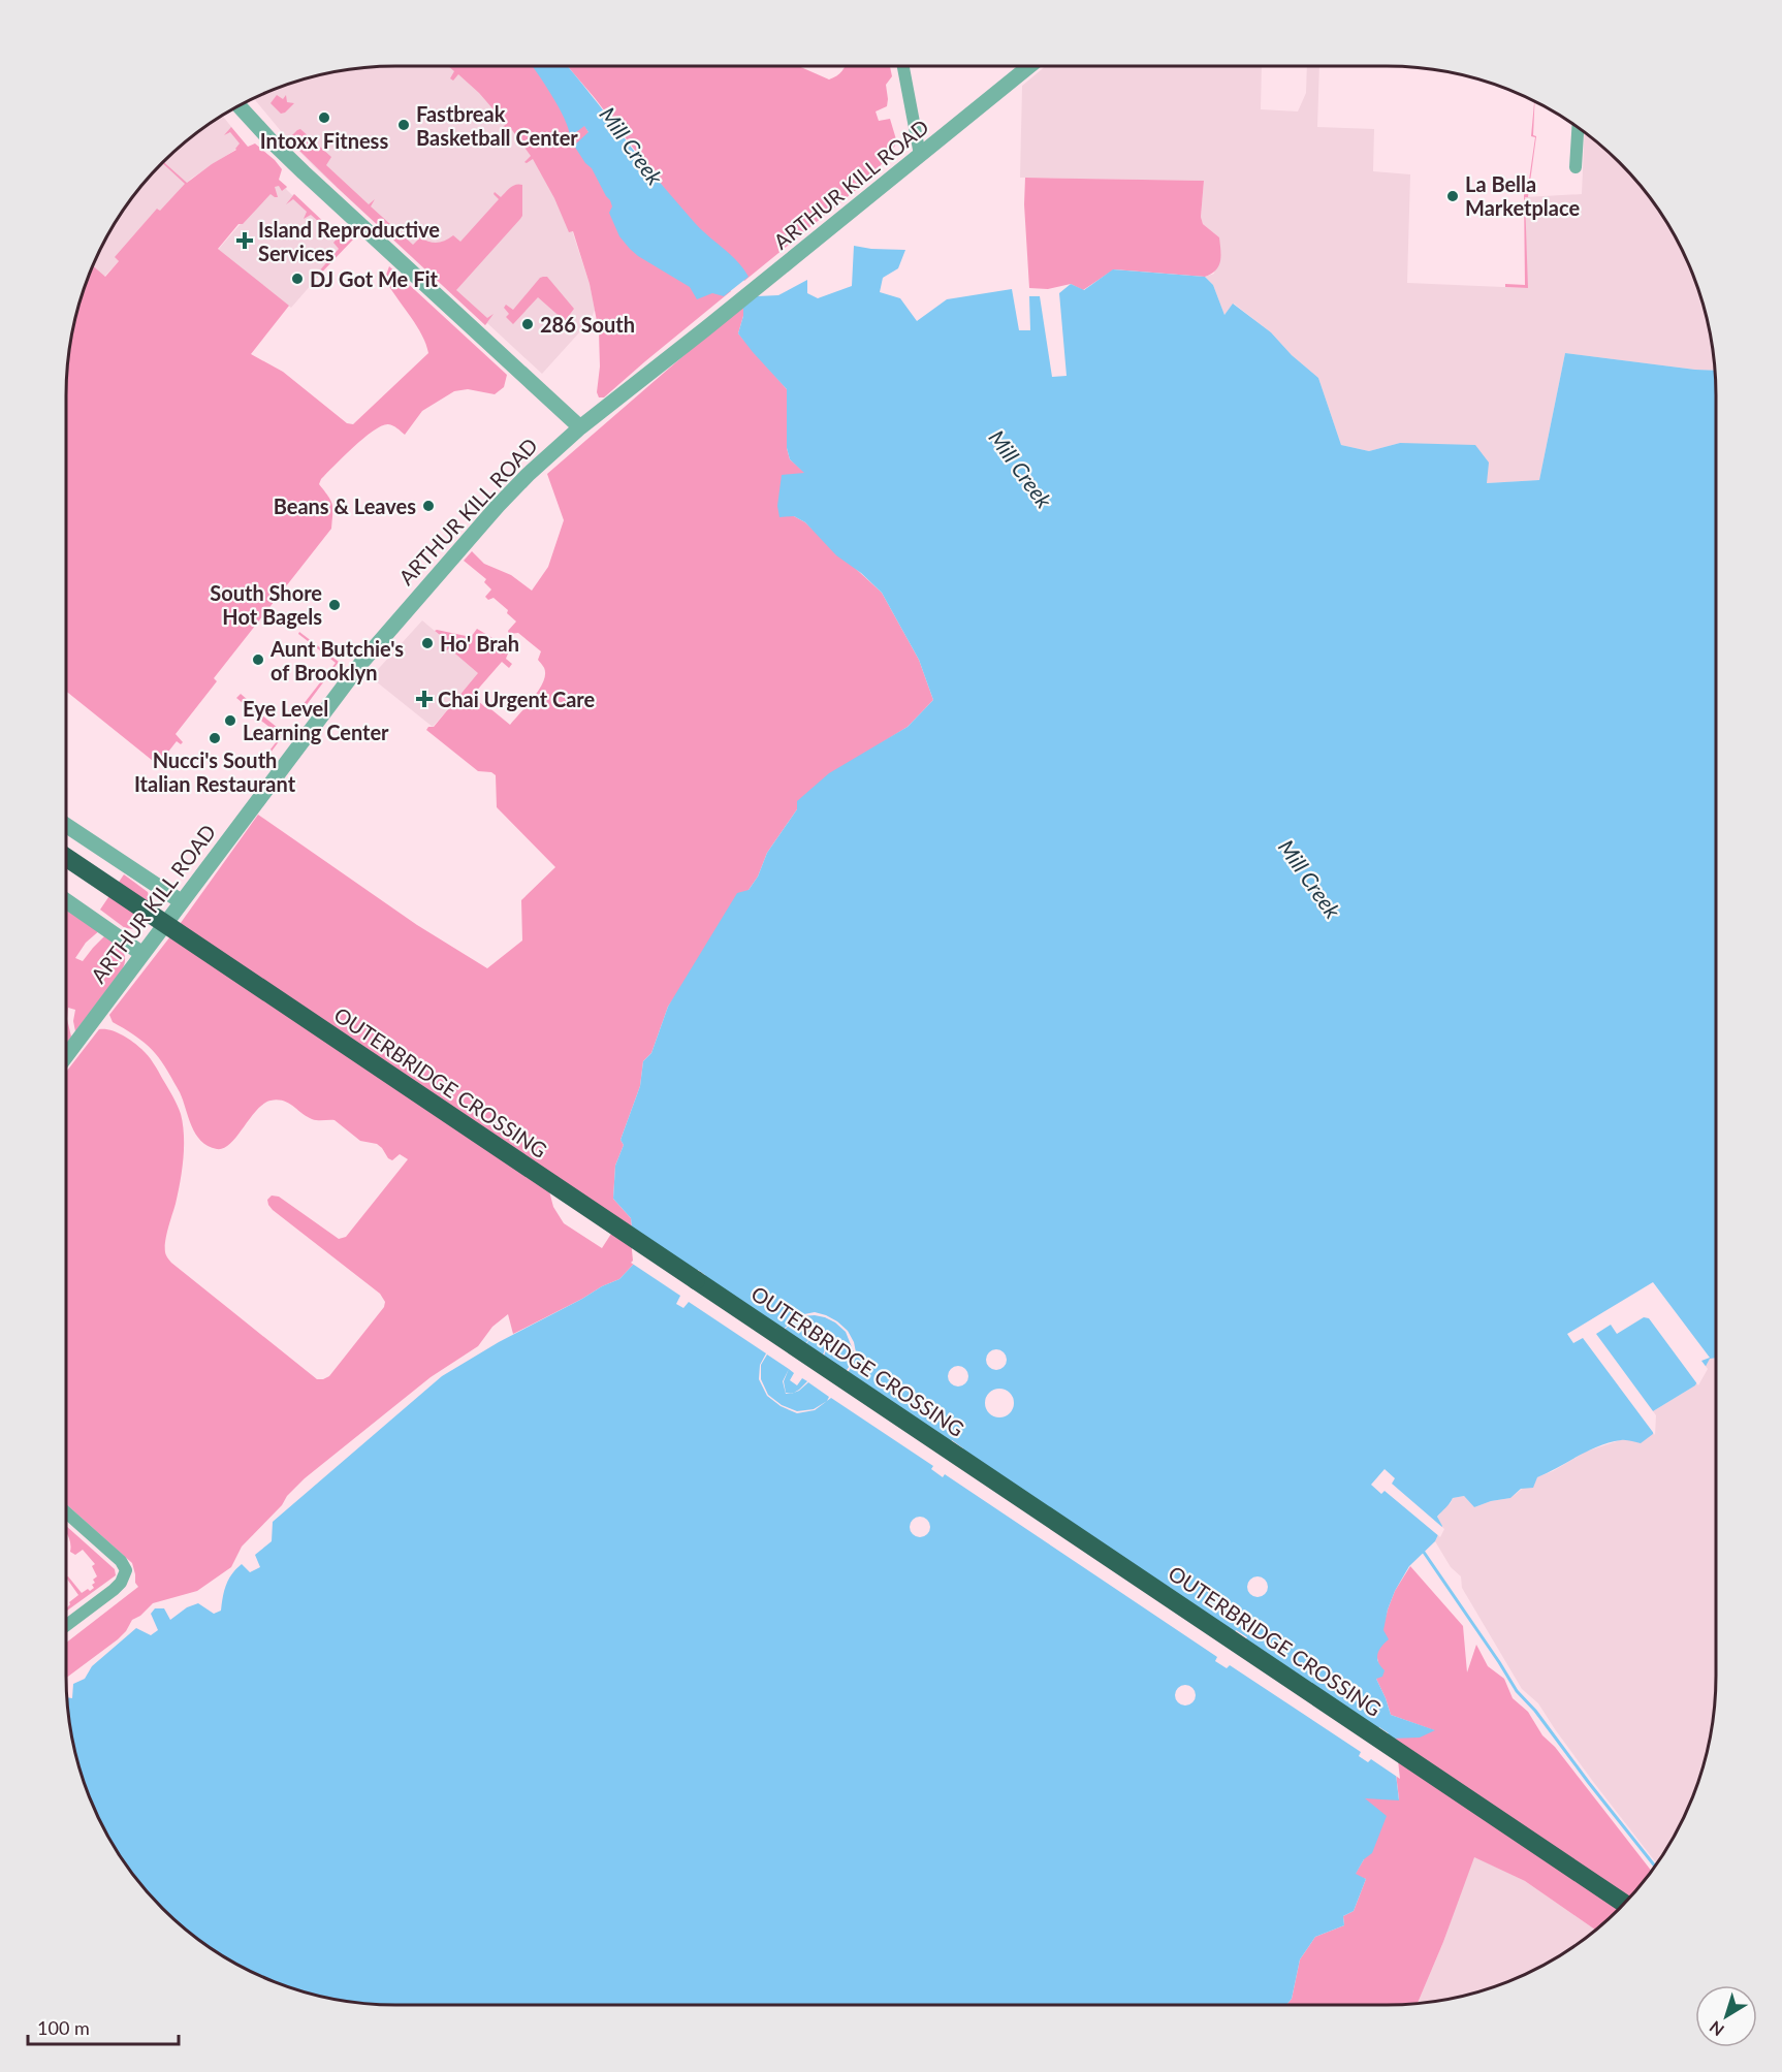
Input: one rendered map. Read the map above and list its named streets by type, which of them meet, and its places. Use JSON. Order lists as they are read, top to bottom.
{
  "streets": {
    "highway": ["OUTERBRIDGE CROSSING"],
    "street": ["ARTHUR KILL ROAD"]
  },
  "water": ["Mill Creek"],
  "places": {
    "other": [
      "Intoxx Fitness",
      "Fastbreak Basketball Center",
      "La Bella Marketplace",
      "DJ Got Me Fit",
      "286 South",
      "Beans & Leaves",
      "South Shore Hot Bagels",
      "Ho' Brah",
      "Aunt Butchie's of Brooklyn",
      "Eye Level Learning Center",
      "Nucci's South Italian Restaurant"
    ],
    "health": ["Island Reproductive Services", "Chai Urgent Care"]
  },
  "scale_bar": "100 m",
  "north": "bottom left"
}
